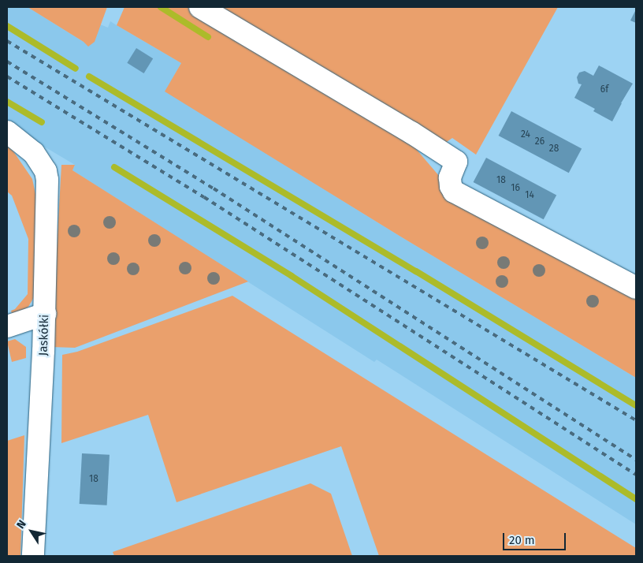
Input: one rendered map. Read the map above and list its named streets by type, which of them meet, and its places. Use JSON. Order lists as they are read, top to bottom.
{
  "streets": {
    "street": ["Jaskółki"]
  },
  "house_numbers": [
    "6f",
    "24",
    "26",
    "28",
    "18",
    "16",
    "14",
    "18"
  ],
  "scale_bar": "20 m",
  "north": "top left"
}
